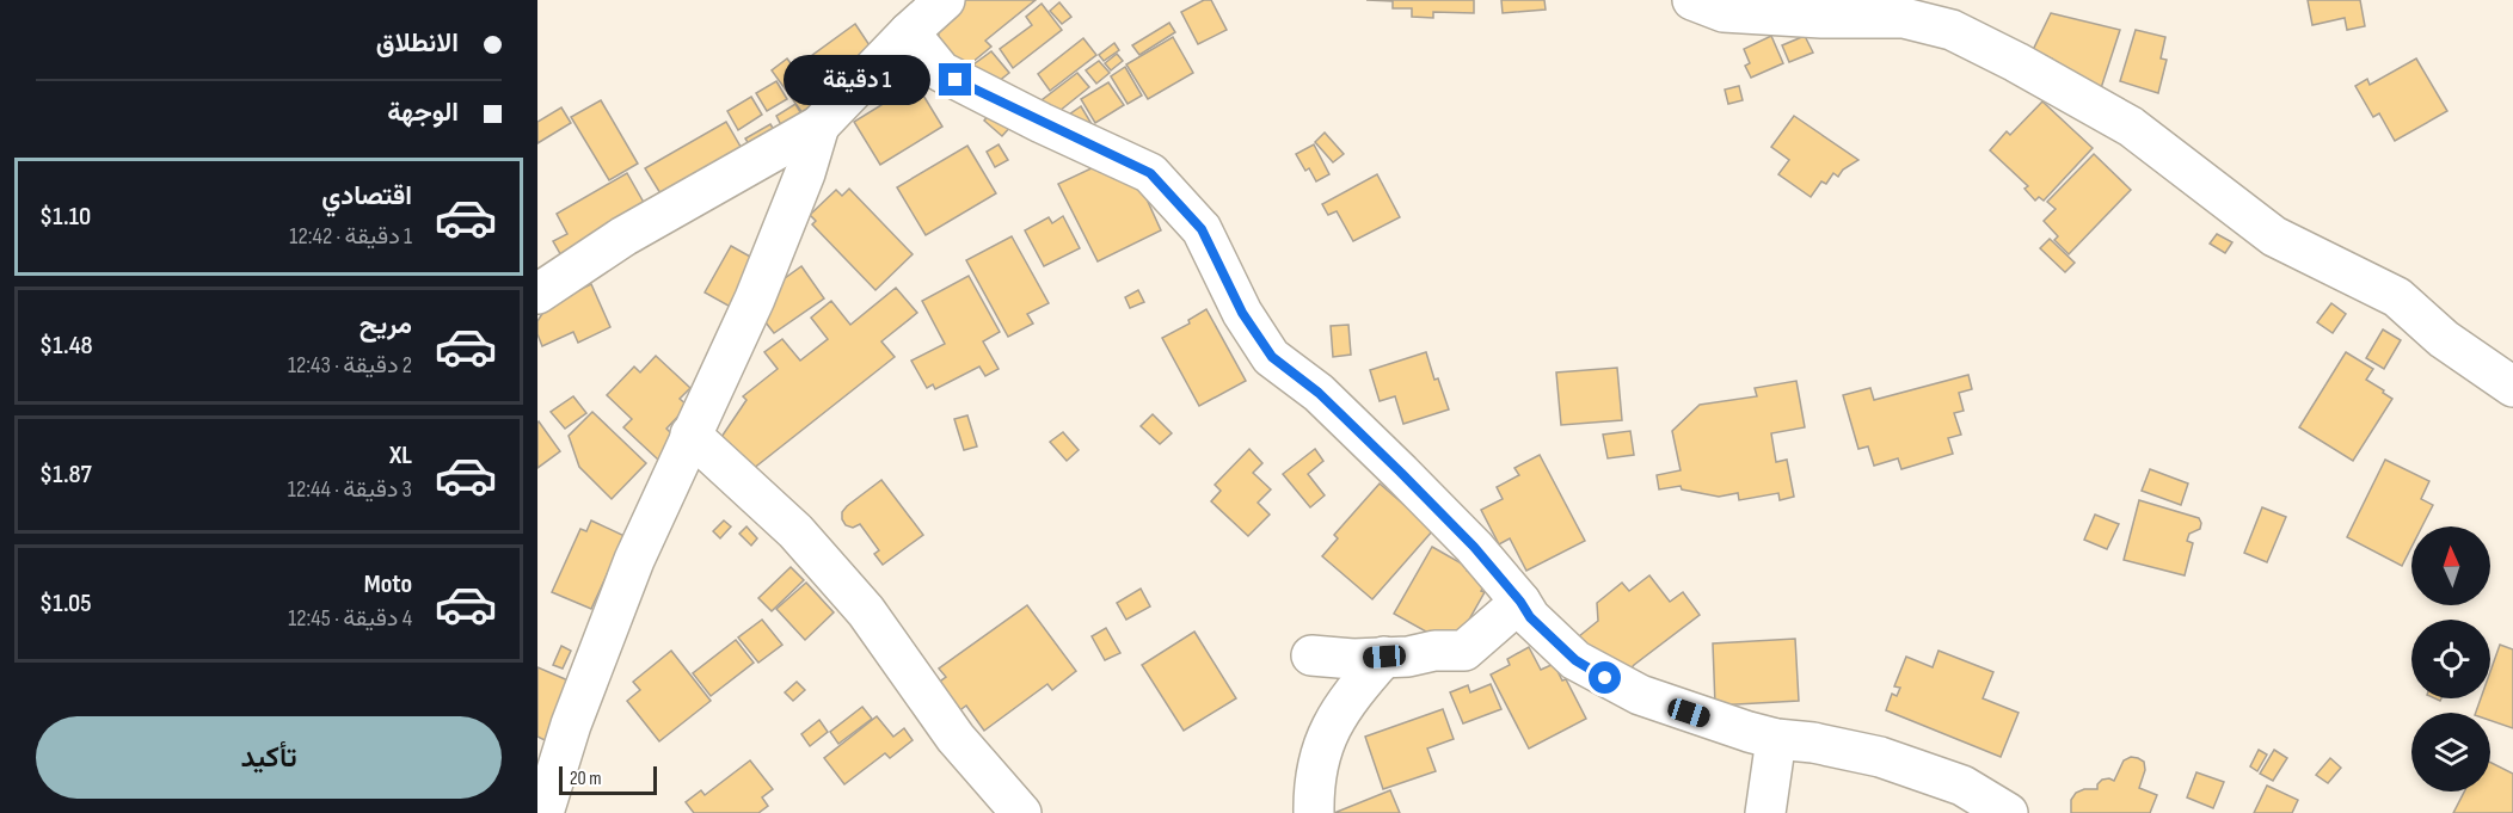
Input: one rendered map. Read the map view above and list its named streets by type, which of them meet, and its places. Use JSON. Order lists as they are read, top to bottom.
{
  "scale_bar": "20 m",
  "north": "top",
  "page": {
    "banner": ["الانطلاق", "الوجهة"],
    "bubble": "1 دقيقة",
    "list": [
      {
        "name": "اقتصادي",
        "note": "1 دقيقة · 12:42",
        "value": "$1.10"
      },
      {
        "name": "مريح",
        "note": "2 دقيقة · 12:43",
        "value": "$1.48"
      },
      {
        "name": "XL",
        "note": "3 دقيقة · 12:44",
        "value": "$1.87"
      },
      {
        "name": "Moto",
        "note": "4 دقيقة · 12:45",
        "value": "$1.05"
      }
    ],
    "buttons": "تأكيد",
    "scale": "20 m"
  }
}
